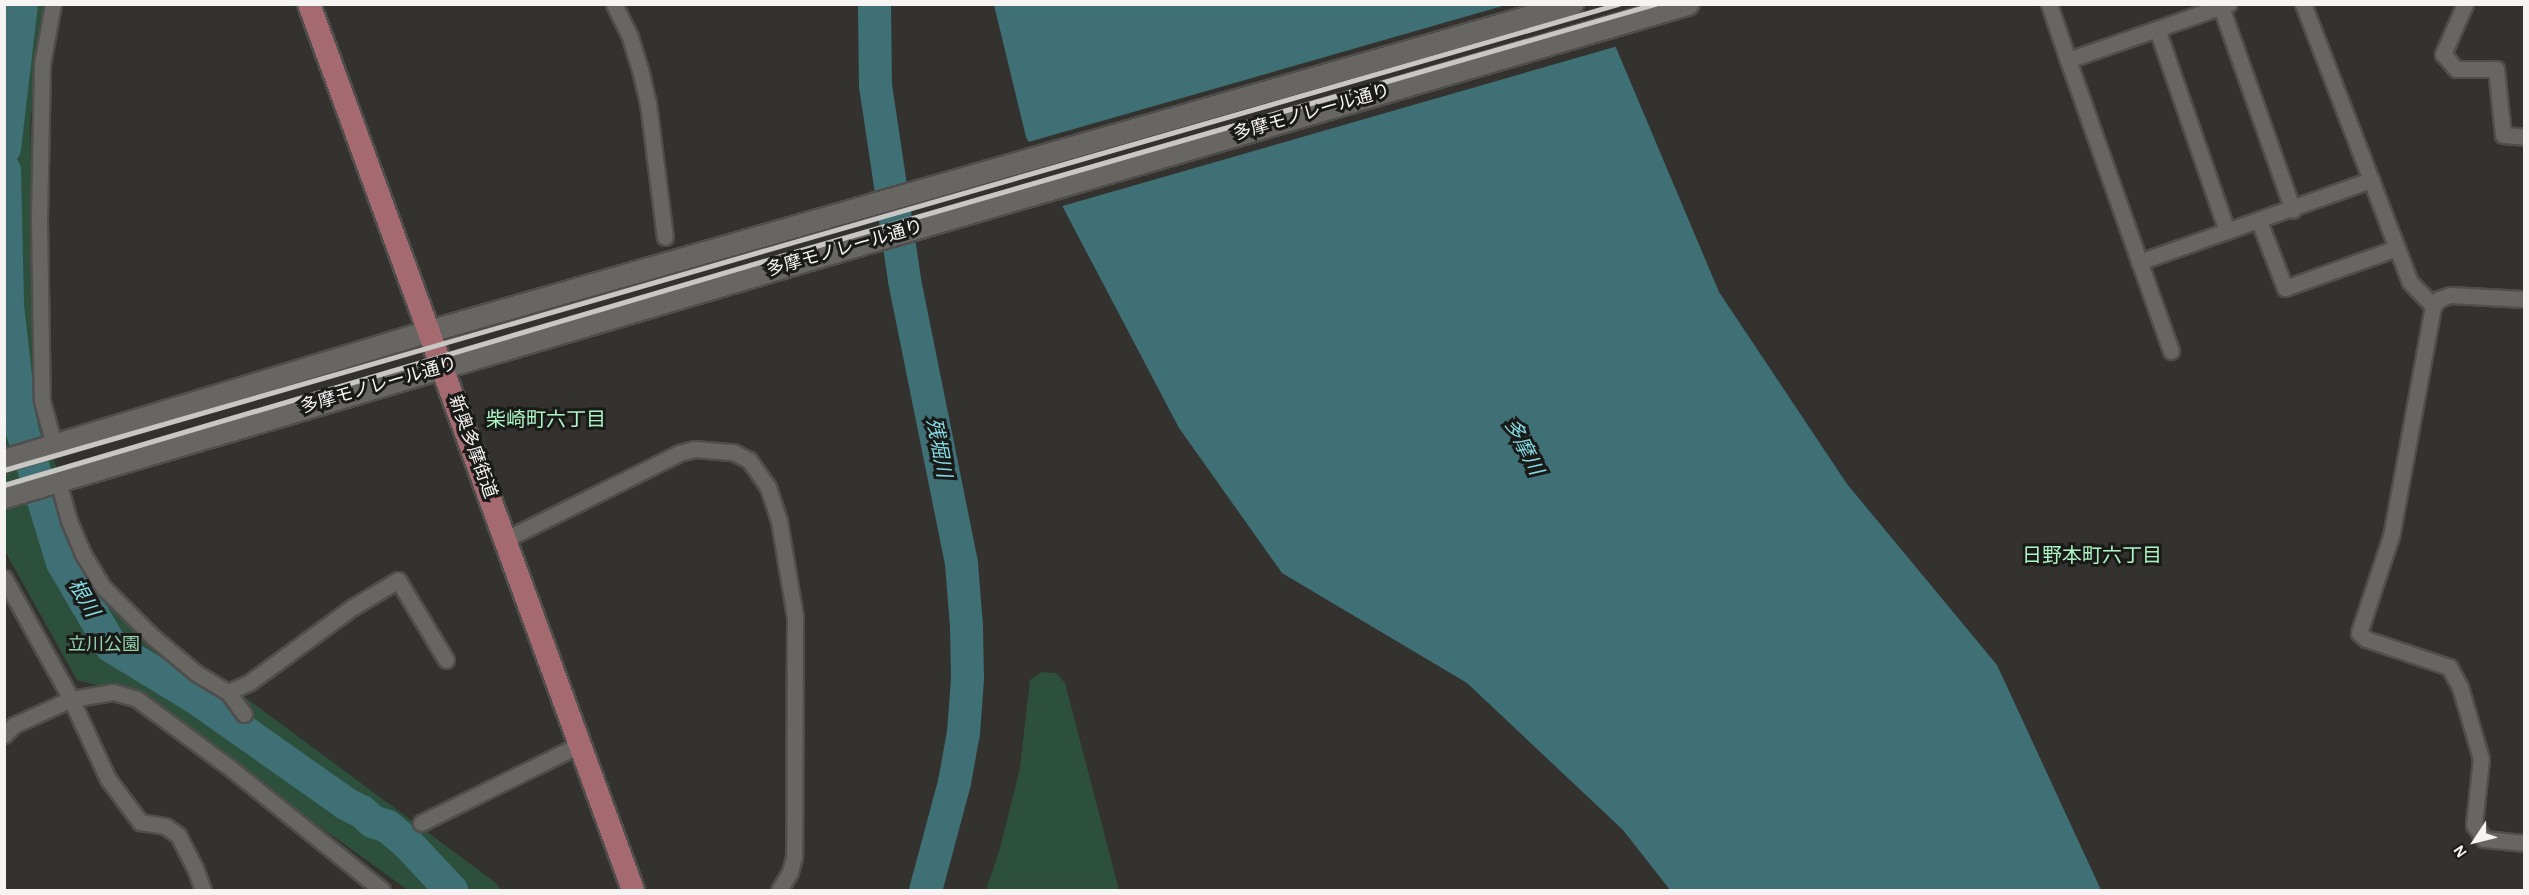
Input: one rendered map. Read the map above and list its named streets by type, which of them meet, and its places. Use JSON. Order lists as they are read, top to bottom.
{
  "streets": {
    "main road": ["多摩モノレール通り", "新奥多摩街道"]
  },
  "crossings": [
    ["多摩モノレール通り", "新奥多摩街道"]
  ],
  "districts": ["柴崎町六丁目", "日野本町六丁目"],
  "water": ["多摩川", "残堀川", "根川"],
  "parks": ["立川公園"],
  "north": "bottom left"
}
